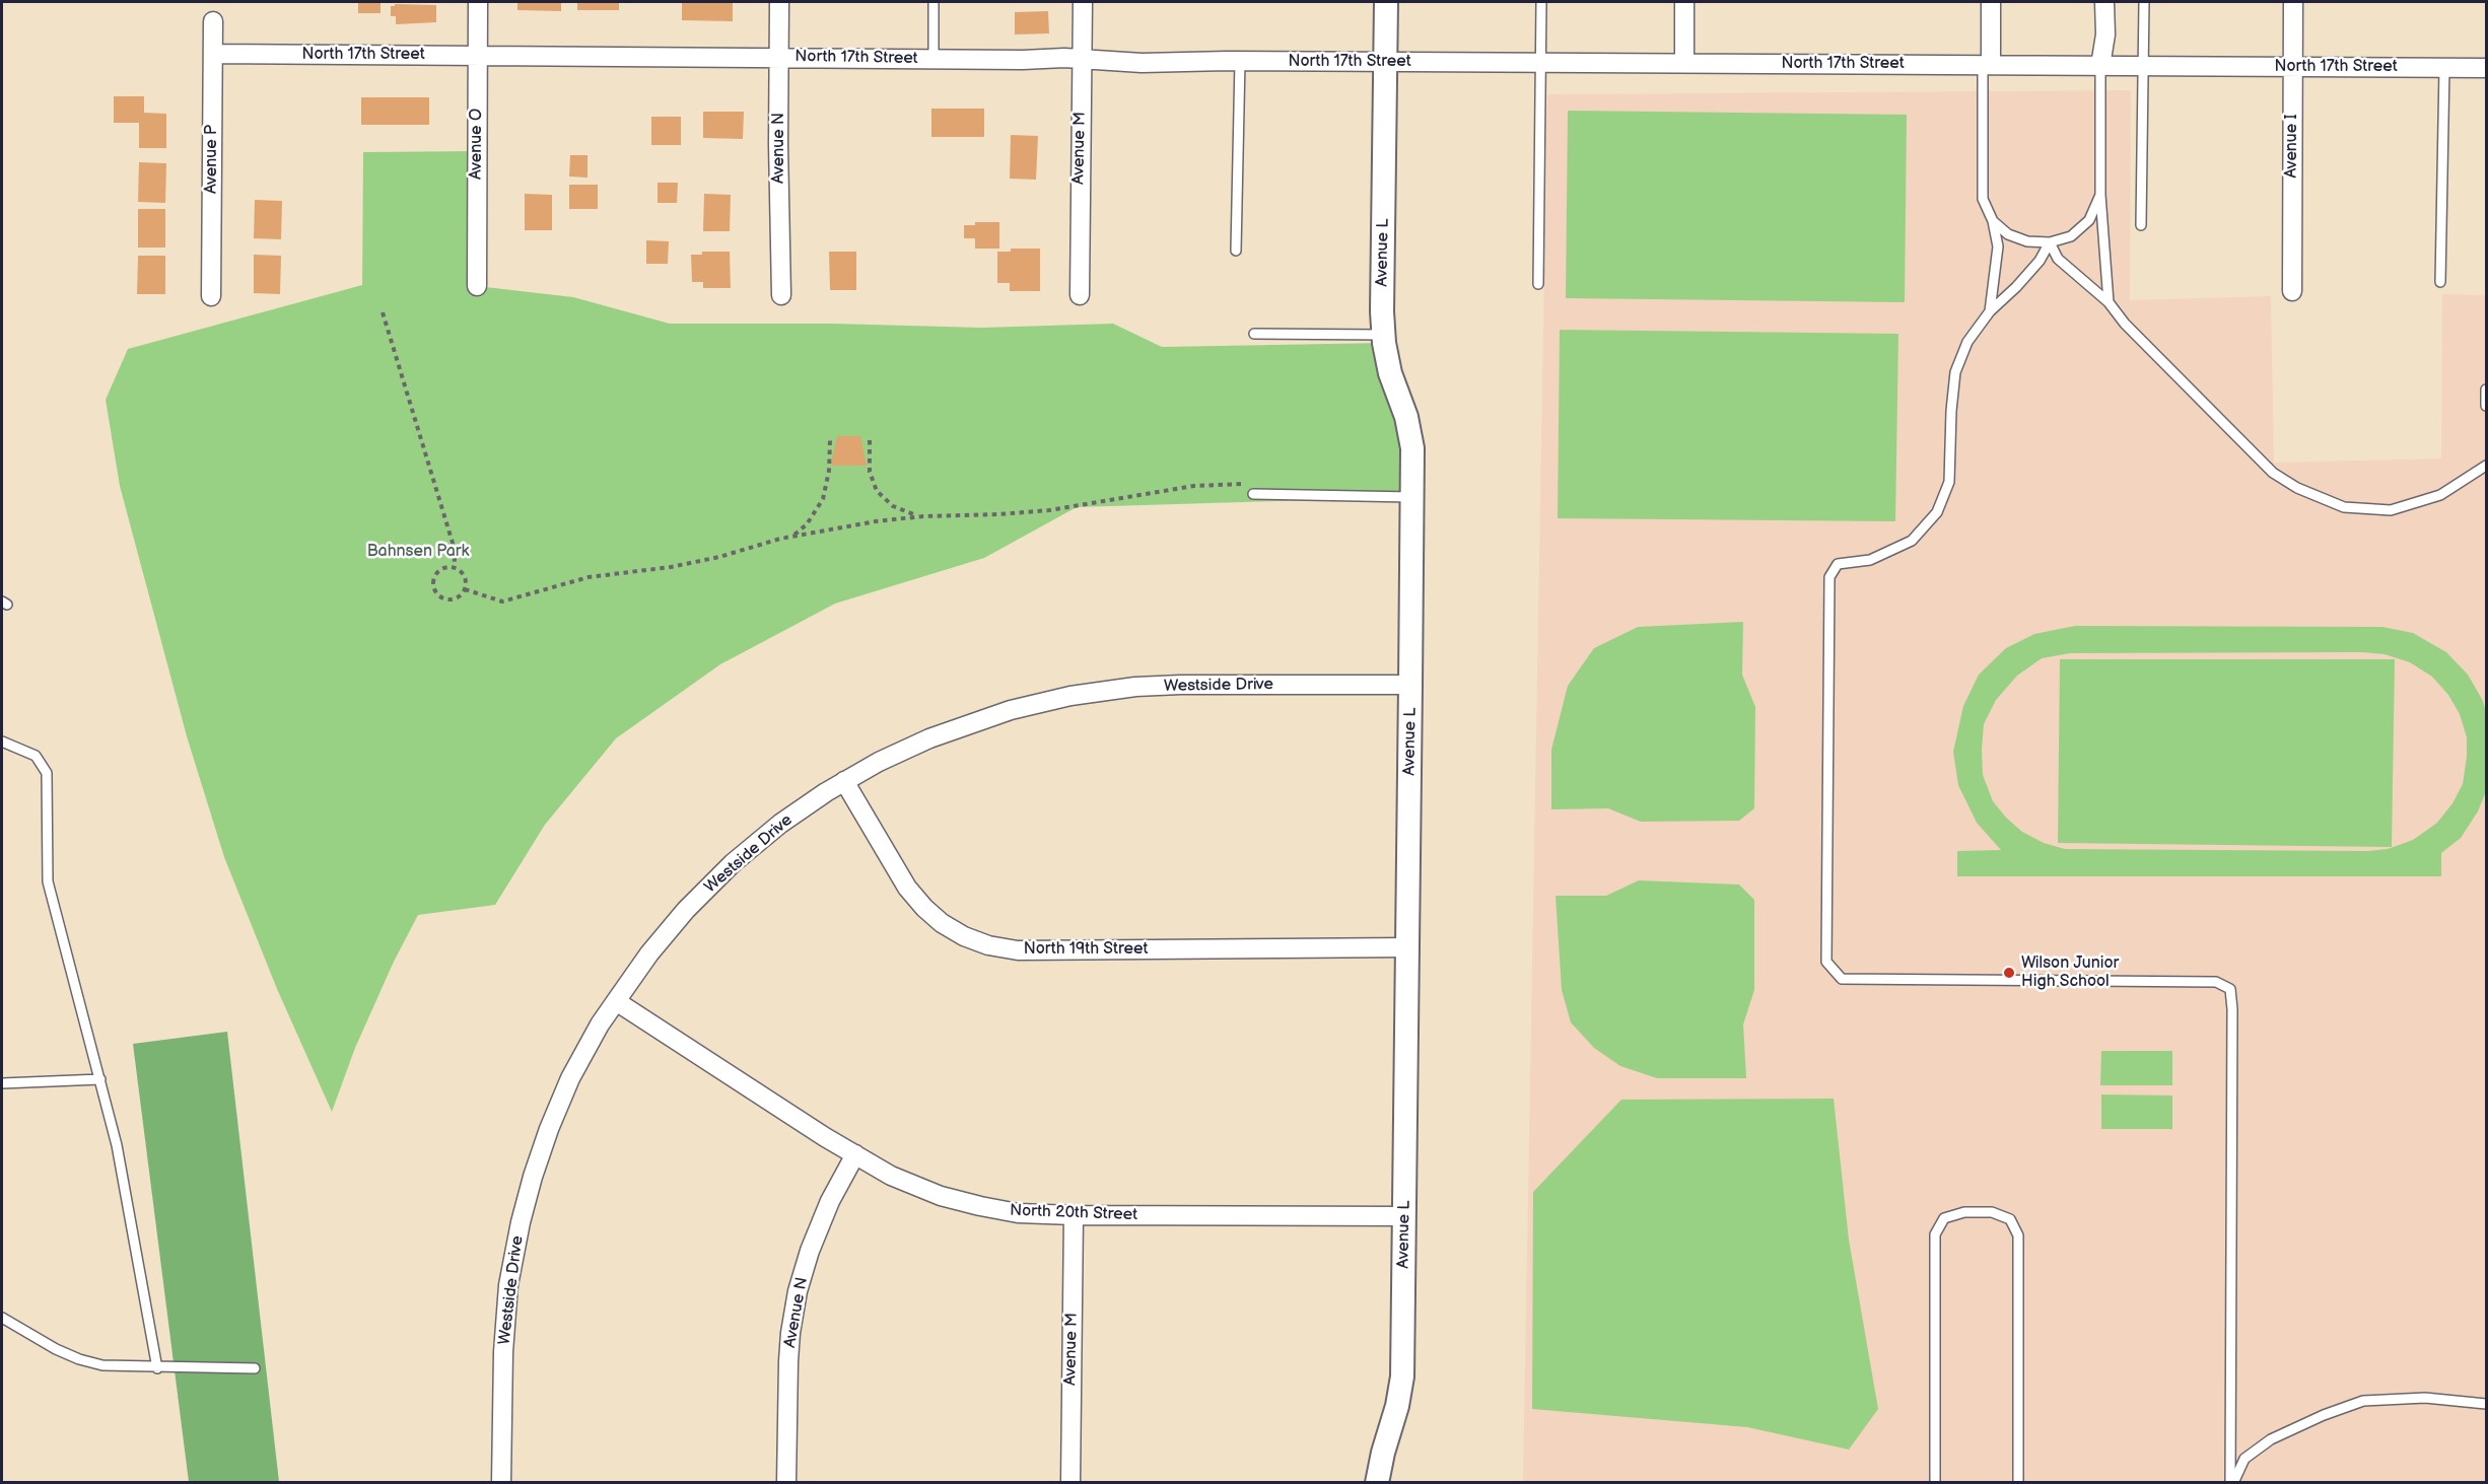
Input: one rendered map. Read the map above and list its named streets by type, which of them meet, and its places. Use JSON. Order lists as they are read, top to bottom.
{
  "streets": {
    "street": [
      "North 17th Street",
      "Avenue O",
      "Avenue I",
      "Avenue N",
      "Avenue M",
      "Avenue P",
      "Avenue L",
      "Westside Drive",
      "North 19th Street",
      "North 20th Street"
    ]
  },
  "crossings": [
    ["North 17th Street", "Avenue O"],
    ["North 17th Street", "Avenue I"],
    ["North 17th Street", "Avenue N"],
    ["North 17th Street", "Avenue M"],
    ["North 17th Street", "Avenue P"],
    ["North 17th Street", "Avenue L"],
    ["Avenue N", "North 20th Street"],
    ["Avenue M", "North 20th Street"],
    ["Avenue L", "Westside Drive"],
    ["Avenue L", "North 19th Street"],
    ["Avenue L", "North 20th Street"],
    ["Westside Drive", "North 19th Street"],
    ["Westside Drive", "North 20th Street"]
  ],
  "parks": ["Bahnsen Park"],
  "places": ["Wilson Junior High School"]
}
